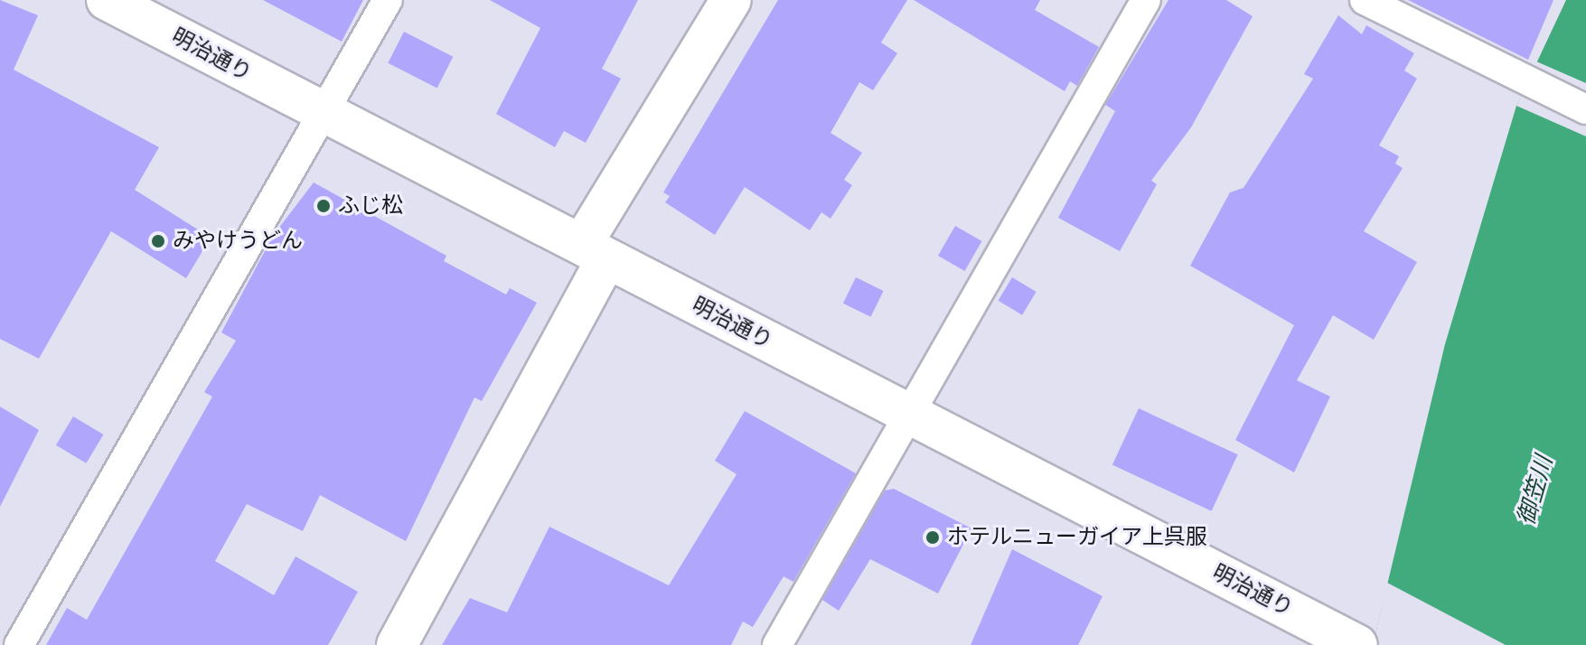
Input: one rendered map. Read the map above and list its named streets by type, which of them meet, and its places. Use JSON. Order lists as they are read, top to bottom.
{
  "streets": {
    "street": ["明治通り"]
  },
  "water": ["御笠川"],
  "places": ["ふじ松", "みやけうどん", "ホテルニューガイア上呉服"]
}
